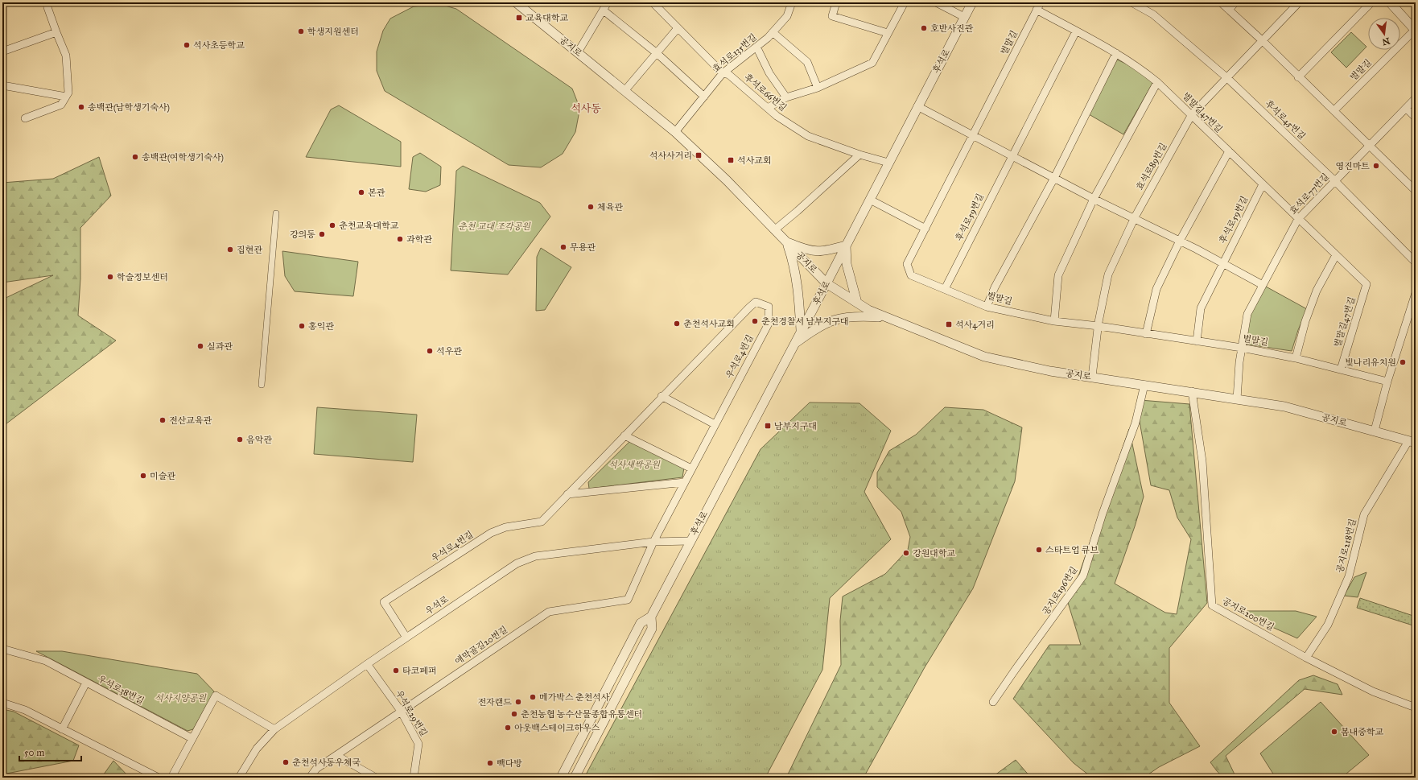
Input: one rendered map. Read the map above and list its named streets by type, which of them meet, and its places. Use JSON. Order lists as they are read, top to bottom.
{
  "streets": {
    "street": [
      "벌말길",
      "공지로",
      "효석로135번길",
      "후석로",
      "후석로66번길",
      "벌말길47번길",
      "후석로45번길",
      "효석로89번길",
      "효석로77번길",
      "후석로59번길",
      "우석로4번길",
      "공지로218번길",
      "공지로196번길",
      "우석로",
      "공지로200번길",
      "애막골길20번길",
      "우석로38번길",
      "우석로29번길"
    ]
  },
  "crossings": [
    ["벌말길", "벌말길47번길"],
    ["벌말길", "효석로89번길"],
    ["벌말길", "효석로77번길"],
    ["벌말길", "후석로59번길"],
    ["공지로", "효석로135번길"],
    ["공지로", "후석로"],
    ["공지로", "효석로89번길"],
    ["공지로", "효석로77번길"],
    ["공지로", "공지로218번길"],
    ["공지로", "공지로196번길"],
    ["공지로", "공지로200번길"],
    ["효석로135번길", "후석로66번길"],
    ["후석로", "후석로66번길"],
    ["후석로", "우석로"],
    ["벌말길47번길", "효석로89번길"],
    ["벌말길47번길", "효석로77번길"],
    ["벌말길47번길", "후석로59번길"],
    ["후석로45번길", "효석로89번길"],
    ["후석로45번길", "효석로77번길"],
    ["우석로4번길", "우석로"],
    ["우석로4번길", "애막골길20번길"],
    ["공지로218번길", "공지로200번길"],
    ["우석로", "애막골길20번길"],
    ["우석로", "우석로29번길"],
    ["애막골길20번길", "우석로29번길"]
  ],
  "districts": ["석사동"],
  "parks": ["춘천 교대 조각공원", "석사새싹공원", "석사지양공원"],
  "places": {
    "transit": [
      "교육대학교",
      "석사사거리",
      "석사교회",
      "석사4거리",
      "남부지구대"
    ],
    "other": [
      "호반사진관",
      "학생지원센터",
      "석사초등학교",
      "송백관(남학생기숙사)",
      "송백관(여학생기숙사)",
      "영진마트",
      "본관",
      "체육관",
      "춘천교육대학교",
      "강의동",
      "과학관",
      "무용관",
      "집현관",
      "학술정보센터",
      "춘천경찰서 남부지구대",
      "춘천석사교회",
      "홍익관",
      "실과관",
      "석우관",
      "빛나리유치원",
      "전산교육관",
      "음악관",
      "미술관",
      "스타트업 큐브",
      "강원대학교",
      "타코페퍼",
      "메가박스 춘천석사",
      "전자랜드",
      "춘천농협 농수산물종합유통센터",
      "아웃백스테이크하우스",
      "봄내중학교",
      "춘천석사동우체국",
      "빽다방"
    ]
  },
  "scale_bar": "50 m",
  "north": "bottom"
}
